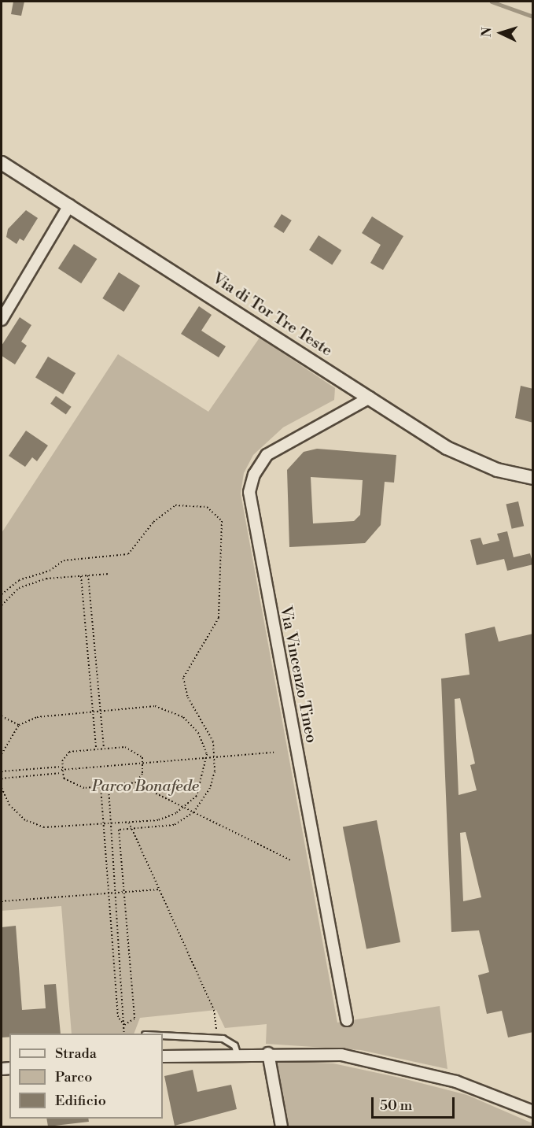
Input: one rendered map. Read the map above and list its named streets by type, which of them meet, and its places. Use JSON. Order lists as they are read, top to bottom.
{
  "streets": {
    "street": ["Via di Tor Tre Teste", "Via Vincenzo Tineo"]
  },
  "crossings": [
    ["Via di Tor Tre Teste", "Via Vincenzo Tineo"]
  ],
  "parks": ["Parco Bonafede"],
  "legend": ["Strada", "Parco", "Edificio"],
  "scale_bar": "50 m",
  "north": "left"
}
